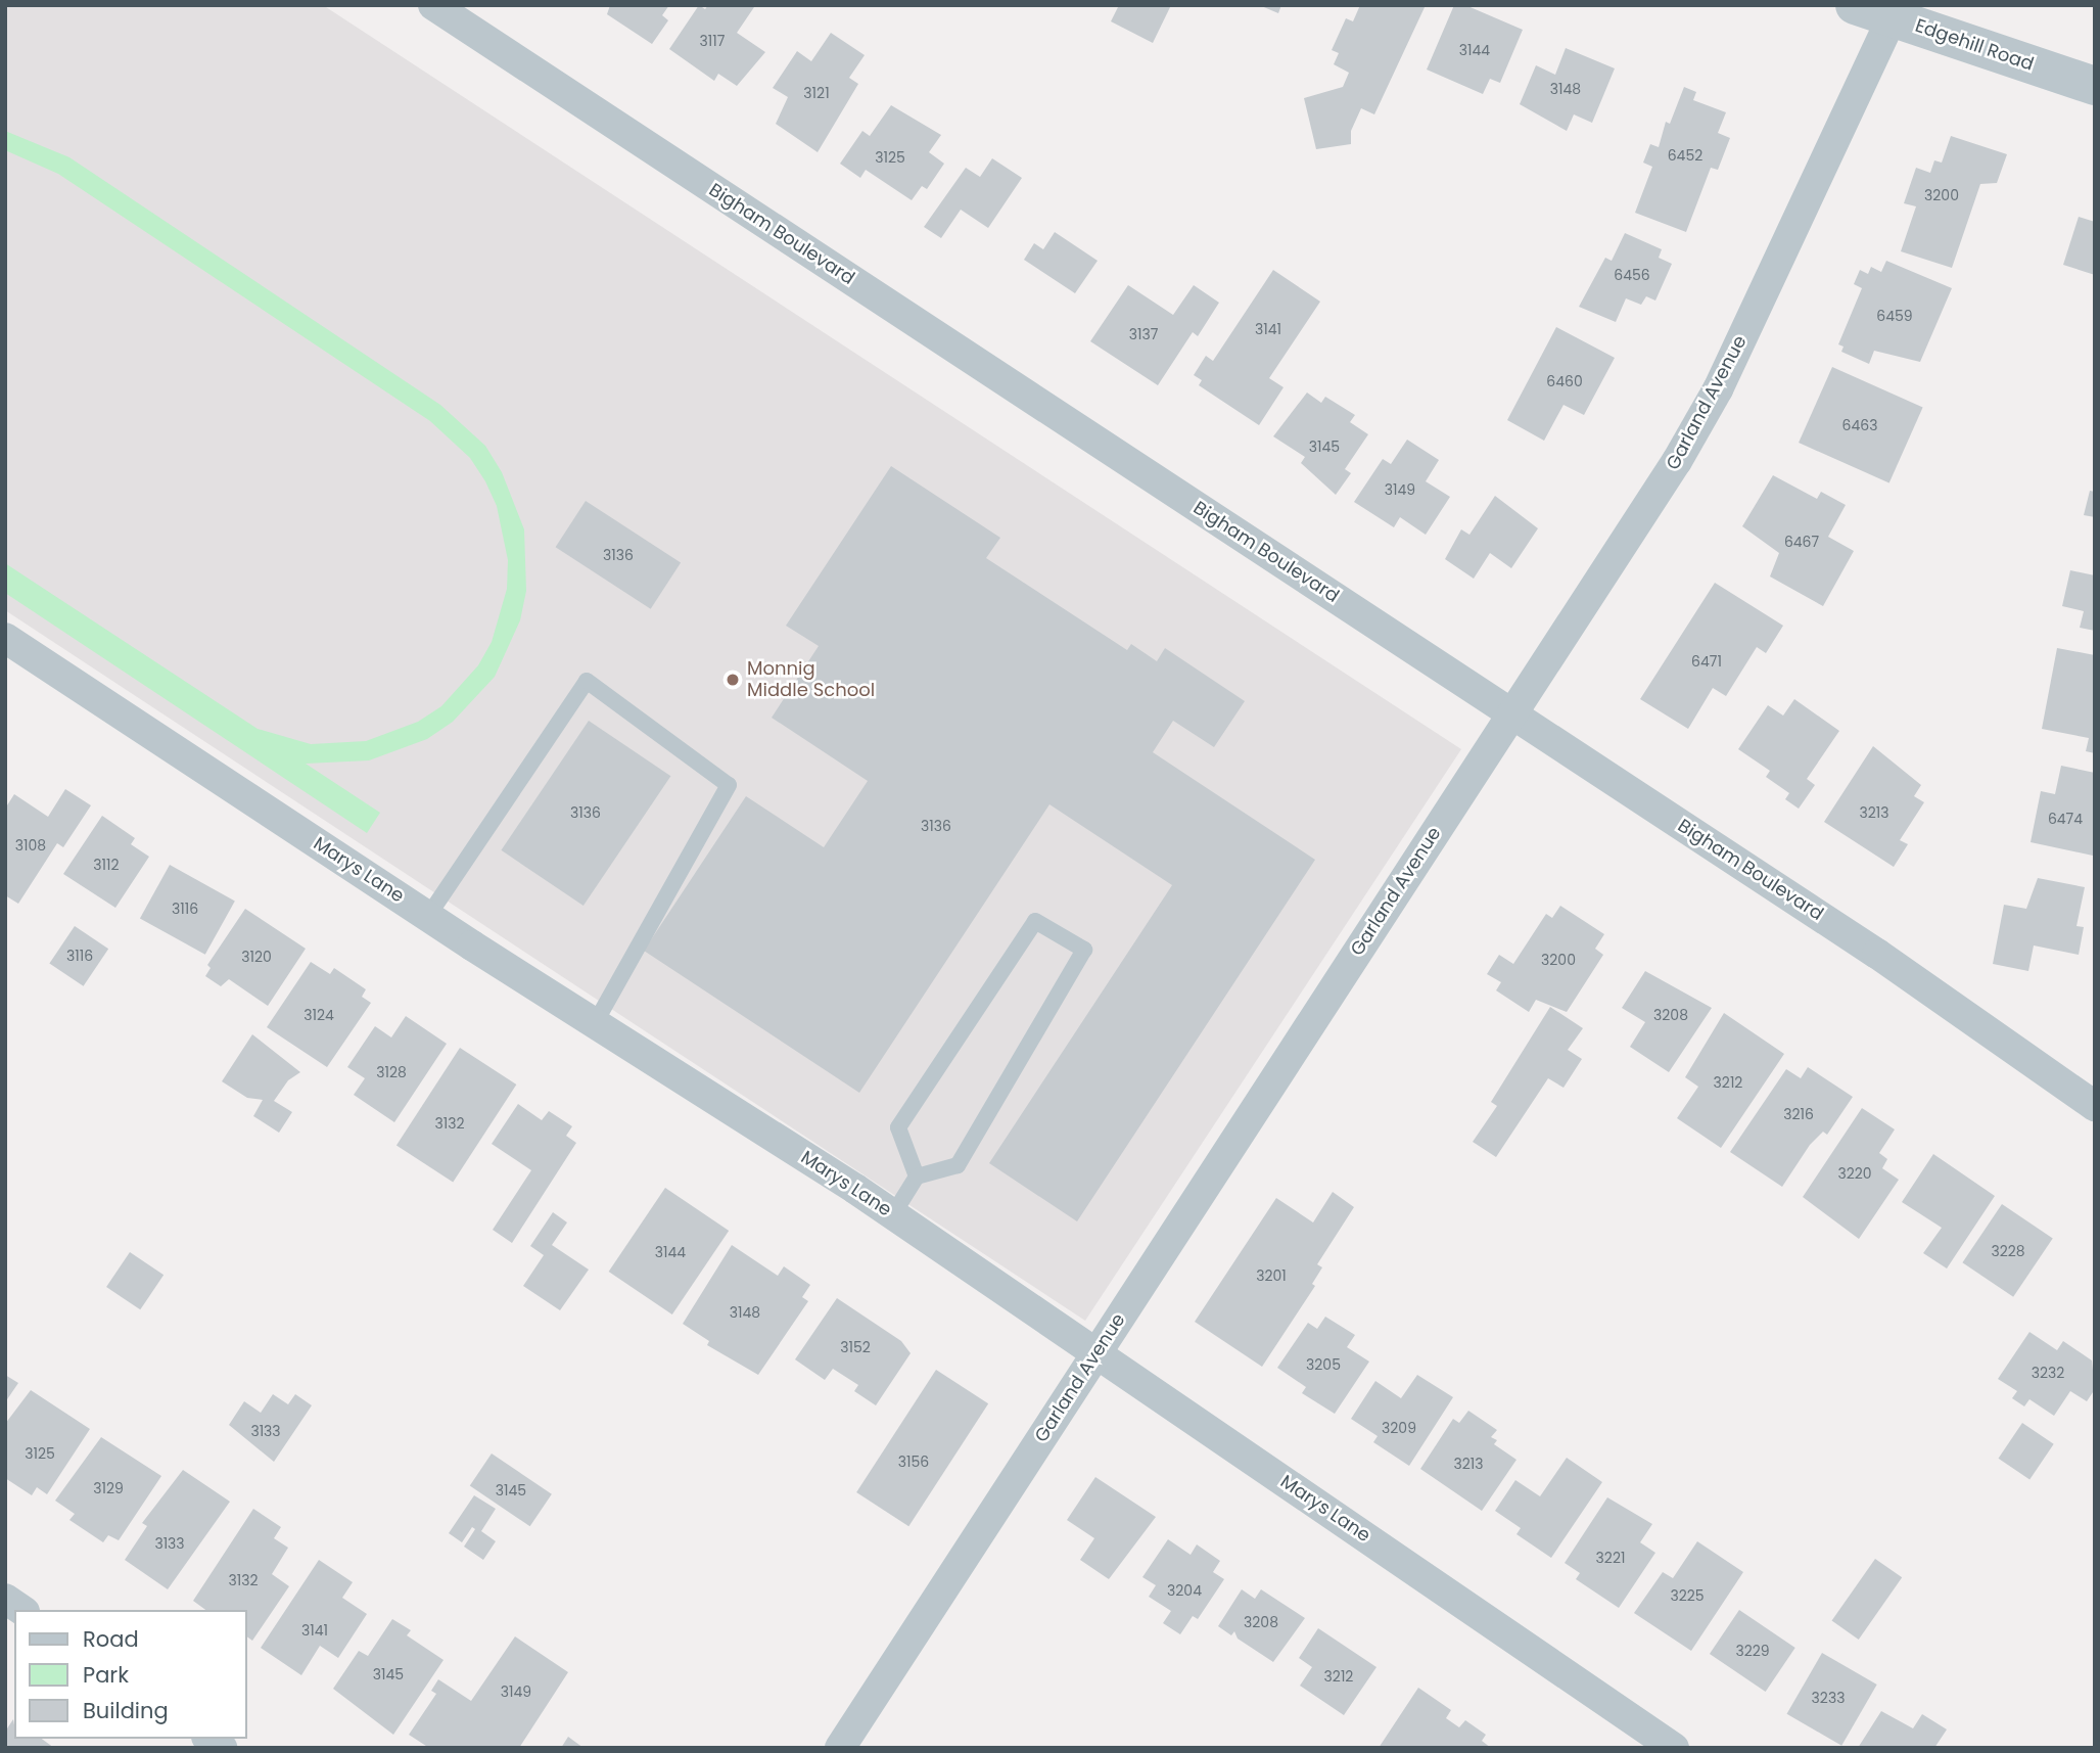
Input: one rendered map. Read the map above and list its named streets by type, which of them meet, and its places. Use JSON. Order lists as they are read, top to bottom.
{
  "streets": {
    "street": [
      "Edgehill Road",
      "Bigham Boulevard",
      "Garland Avenue",
      "Marys Lane"
    ]
  },
  "crossings": [
    ["Edgehill Road", "Garland Avenue"],
    ["Bigham Boulevard", "Garland Avenue"],
    ["Garland Avenue", "Marys Lane"]
  ],
  "places": ["Monnig Middle School"],
  "house_numbers": [
    "3117",
    "3144",
    "3148",
    "3121",
    "6452",
    "3125",
    "3200",
    "6456",
    "6459",
    "3141",
    "3137",
    "6460",
    "6463",
    "3145",
    "3149",
    "6467",
    "3136",
    "6471",
    "3136",
    "3213",
    "6474",
    "3136",
    "3108",
    "3112",
    "3116",
    "3116",
    "3120",
    "3200",
    "3124",
    "3208",
    "3128",
    "3212",
    "3216",
    "3132",
    "3220",
    "3228",
    "3144",
    "3201",
    "3148",
    "3152",
    "3205",
    "3232",
    "3209",
    "3133",
    "3125",
    "3156",
    "3213",
    "3129",
    "3145",
    "3133",
    "3221",
    "3132",
    "3204",
    "3225",
    "3208",
    "3141",
    "3229",
    "3145",
    "3212",
    "3149",
    "3233"
  ],
  "legend": ["Road", "Park", "Building"]
}
